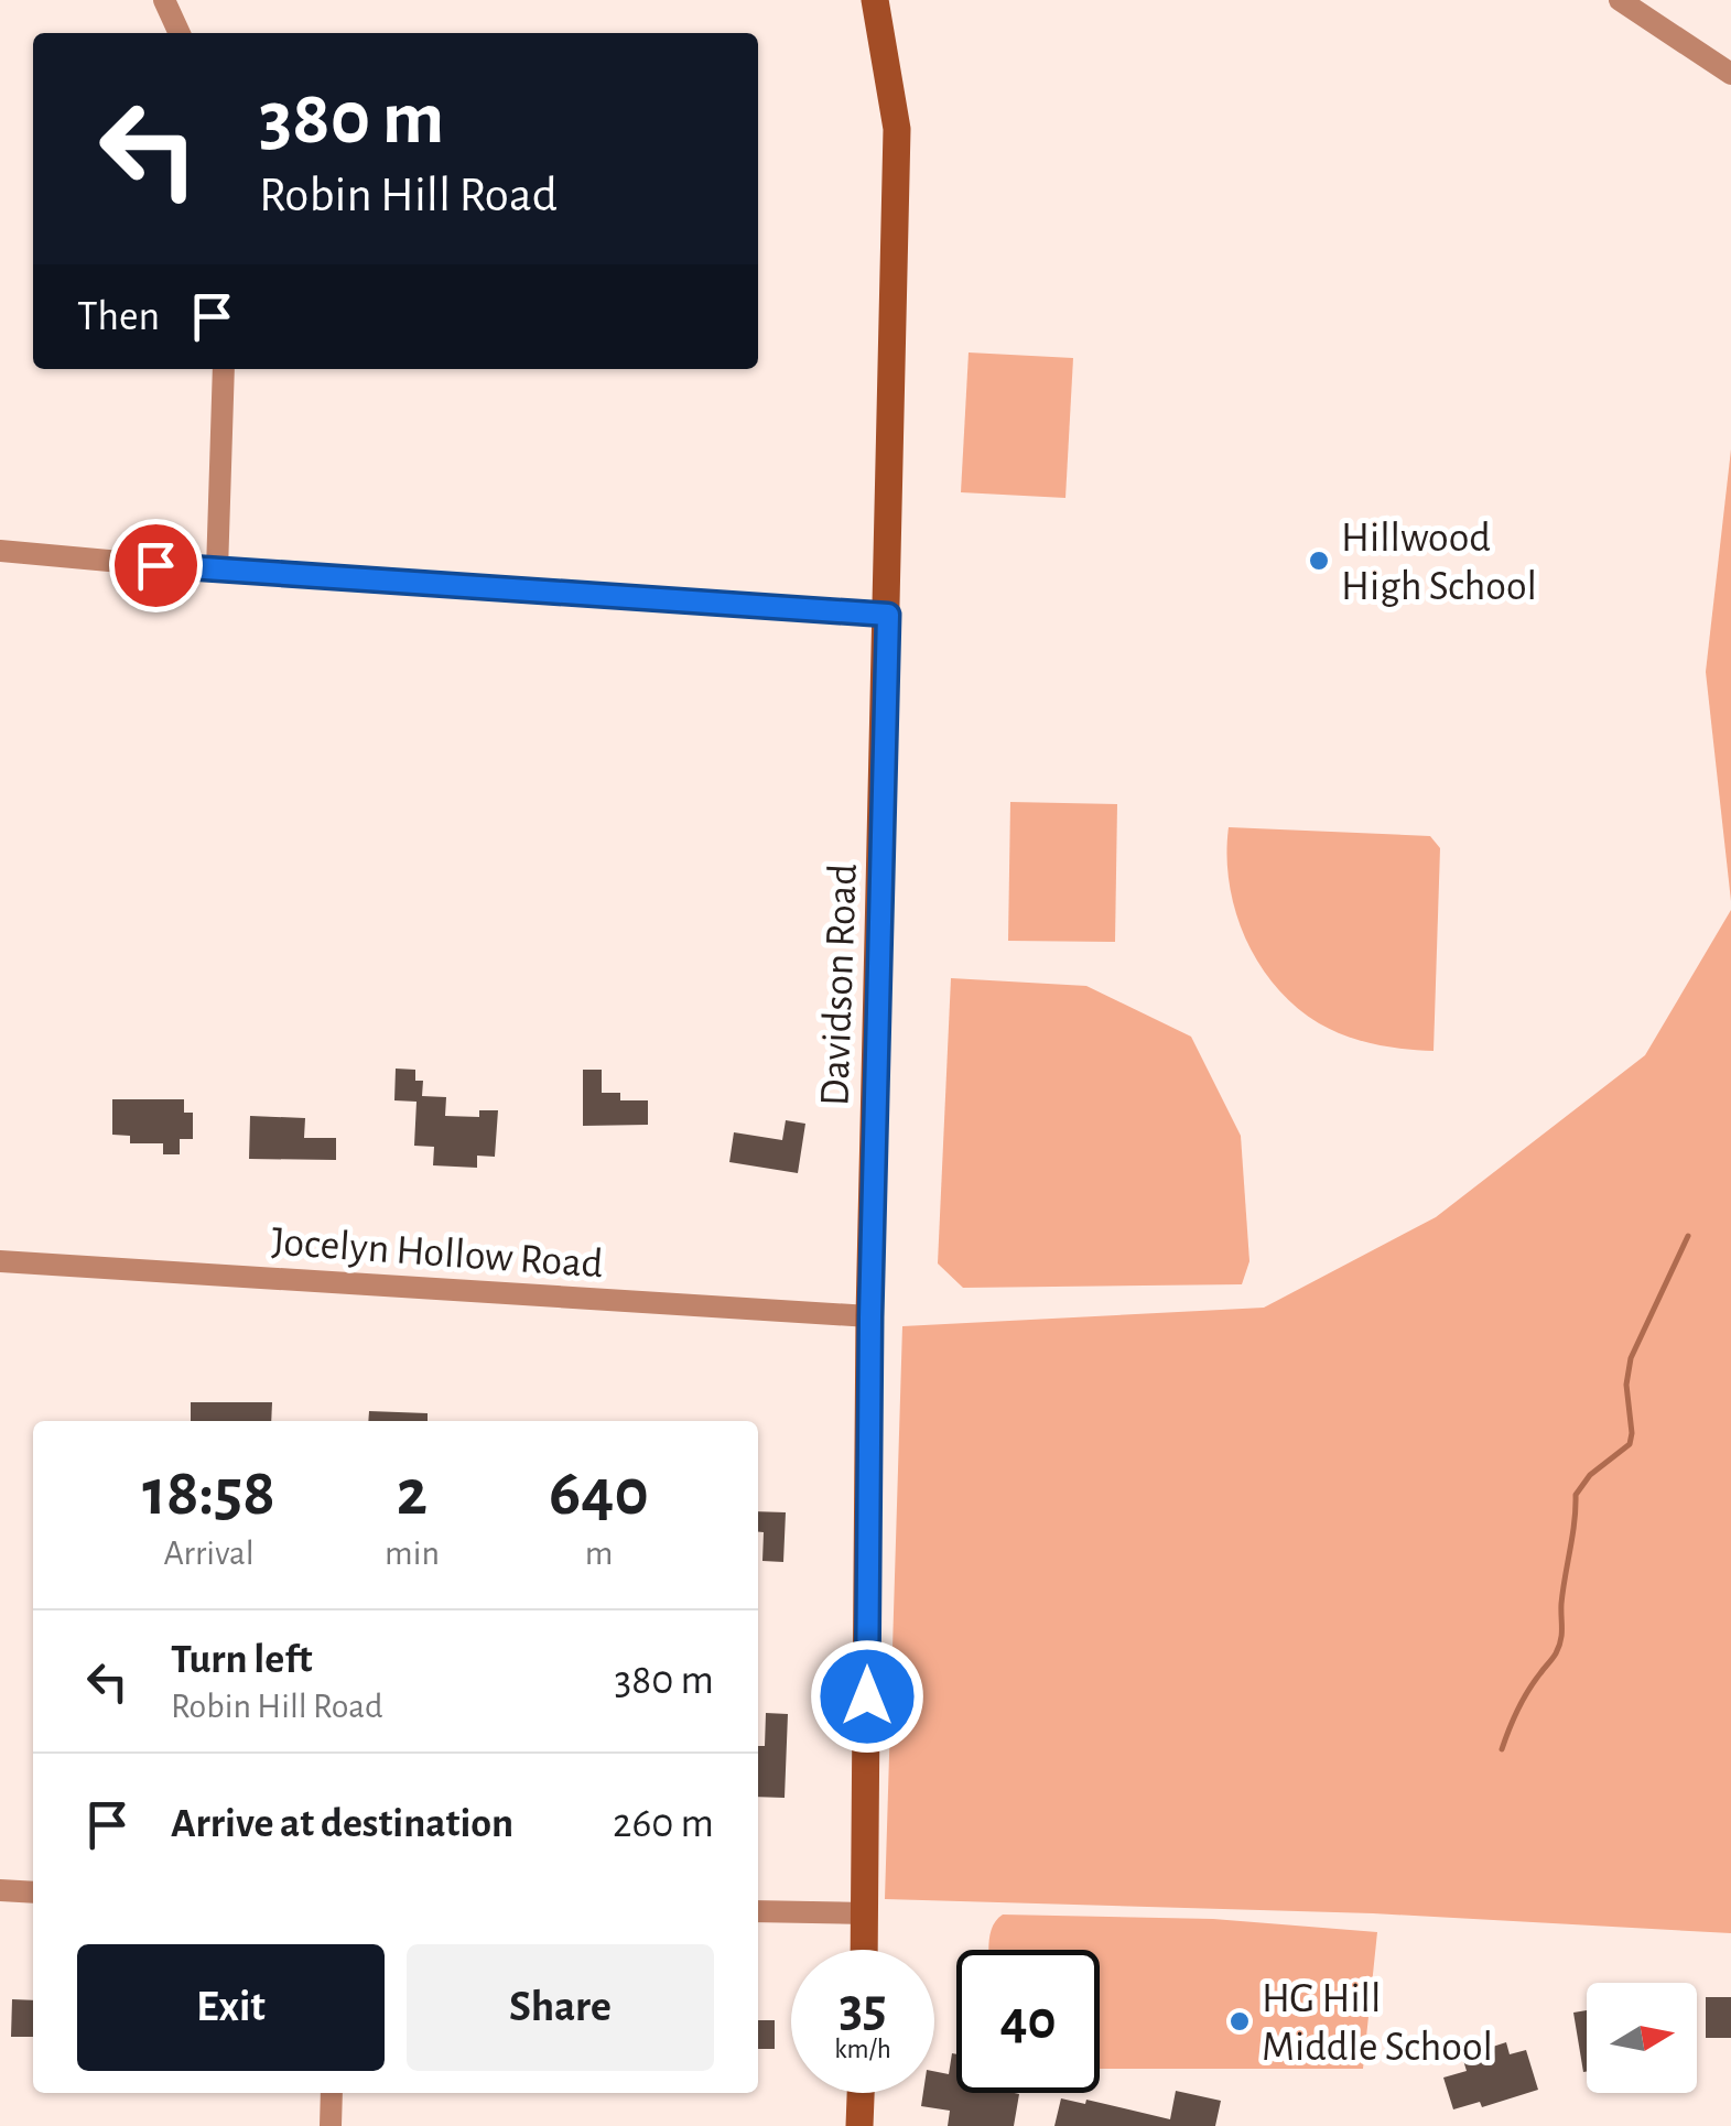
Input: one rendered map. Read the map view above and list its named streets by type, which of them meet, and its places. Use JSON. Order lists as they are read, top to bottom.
{
  "streets": {
    "street": ["Davidson Road", "Jocelyn Hollow Road"]
  },
  "crossings": [
    ["Davidson Road", "Jocelyn Hollow Road"]
  ],
  "places": ["Hillwood High School", "HG Hill Middle School"],
  "north": "right",
  "page": {
    "turn": ["380 m", "Robin Hill Road"],
    "then": "Then",
    "eta": [
      "18:58",
      "Arrival",
      "2",
      "min",
      "640",
      "m"
    ],
    "list": [
      {
        "name": "Turn left",
        "note": "Robin Hill Road",
        "value": "380 m"
      },
      {
        "name": "Arrive at destination",
        "value": "260 m"
      }
    ],
    "buttons": ["Exit", "Share"],
    "speed": "35 km/h",
    "limit": "40"
  }
}
